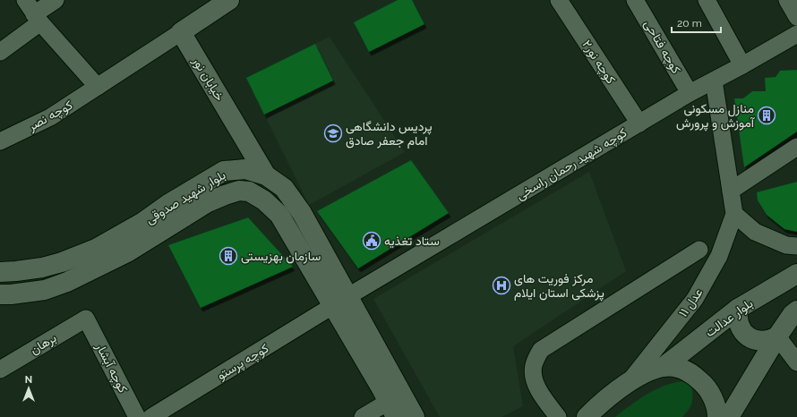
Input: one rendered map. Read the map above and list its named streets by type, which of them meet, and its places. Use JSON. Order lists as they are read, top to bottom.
{
  "streets": {
    "main road": ["خیابان نور", "بلوار شهید صدوقی", "بلوار عدالت"],
    "street": [
      "کوچه فتاحی",
      "کوچه نور۲",
      "کوچه نصر",
      "کوچه شهید رحمان راسخی",
      "عدل ۱۱",
      "برهان",
      "کوچه پرستو",
      "کوچه آبشار"
    ]
  },
  "crossings": [
    ["کوچه فتاحی", "کوچه شهید رحمان راسخی"],
    ["کوچه نور۲", "کوچه شهید رحمان راسخی"],
    ["خیابان نور", "کوچه نصر"],
    ["خیابان نور", "بلوار شهید صدوقی"],
    ["کوچه شهید رحمان راسخی", "بلوار شهید صدوقی"],
    ["کوچه شهید رحمان راسخی", "عدل ۱۱"],
    ["کوچه شهید رحمان راسخی", "کوچه پرستو"],
    ["بلوار شهید صدوقی", "کوچه پرستو"],
    ["برهان", "کوچه آبشار"]
  ],
  "places": {
    "building": ["منازل مسکونی آموزش و پرورش", "سازمان بهزیستی"],
    "school or university": ["پردیس دانشگاهی امام جعفر صادق"],
    "public building": ["ستاد تغذیه"],
    "hospital": ["مرکز فوریت های پزشکی استان ایلام"]
  },
  "scale_bar": "20 m",
  "north": "top"
}
